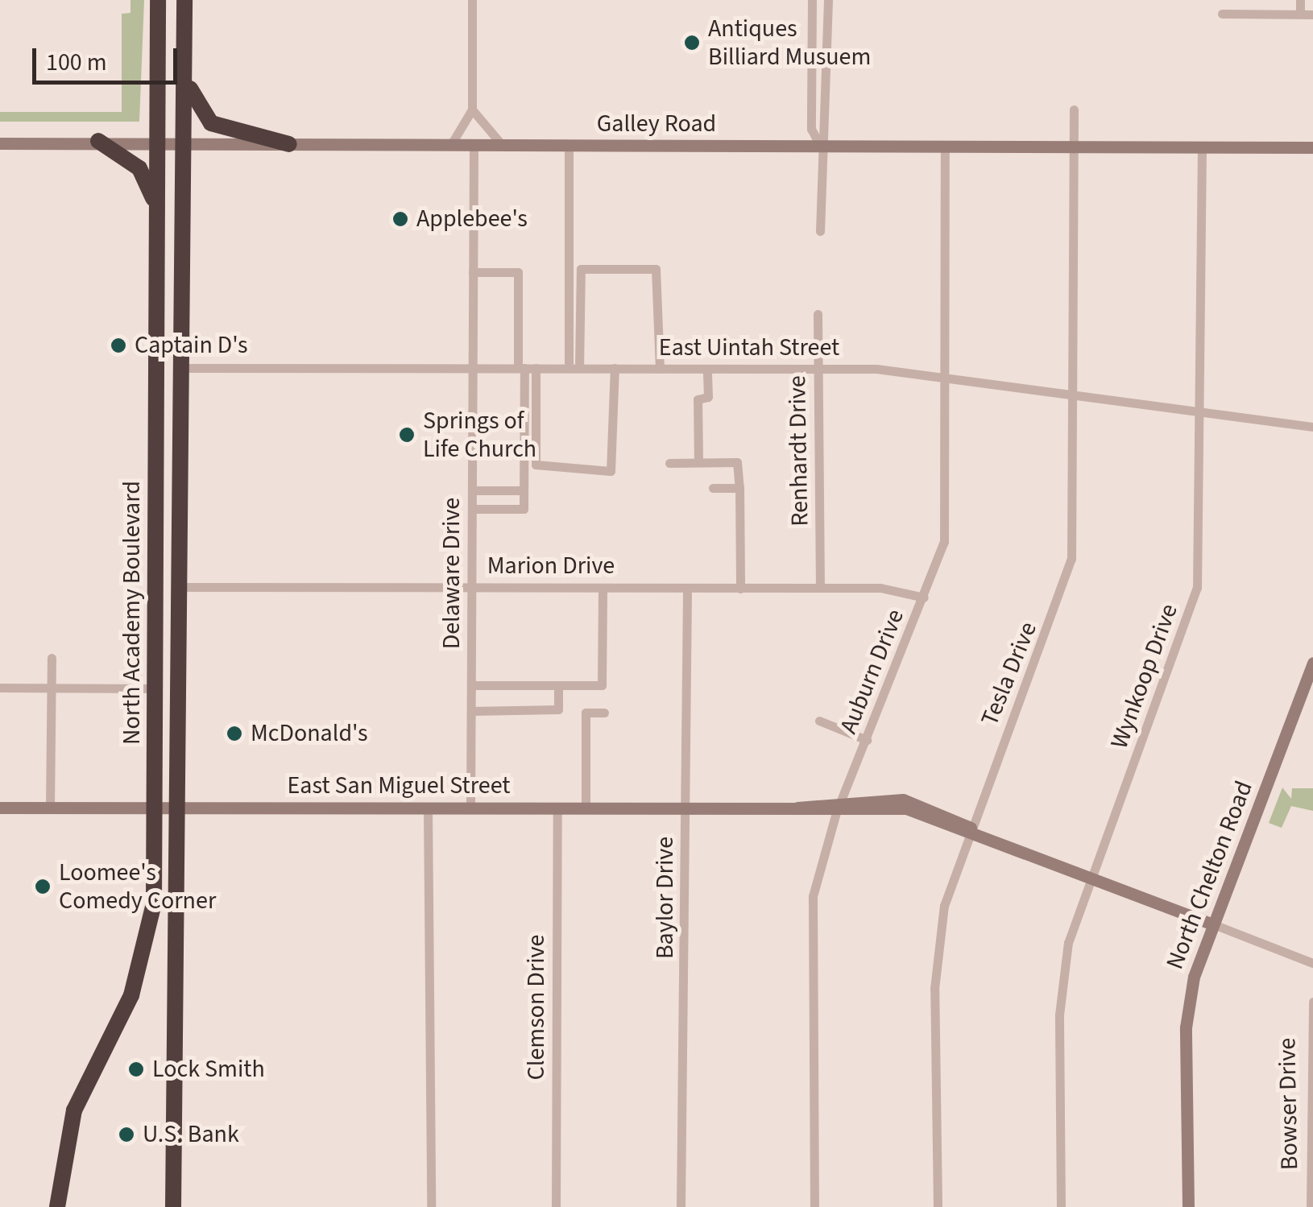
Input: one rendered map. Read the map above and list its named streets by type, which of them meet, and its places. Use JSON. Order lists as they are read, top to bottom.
{
  "streets": {
    "highway": ["North Academy Boulevard"],
    "main road": ["Galley Road", "East San Miguel Street", "North Chelton Road"],
    "street": [
      "East Uintah Street",
      "Renhardt Drive",
      "Marion Drive",
      "Delaware Drive",
      "Auburn Drive",
      "Tesla Drive",
      "Wynkoop Drive",
      "Baylor Drive",
      "Clemson Drive",
      "Bowser Drive"
    ]
  },
  "crossings": [
    ["Galley Road", "Delaware Drive"],
    ["Galley Road", "North Academy Boulevard"],
    ["Galley Road", "Auburn Drive"],
    ["Galley Road", "Tesla Drive"],
    ["Galley Road", "Wynkoop Drive"],
    ["East Uintah Street", "Renhardt Drive"],
    ["East Uintah Street", "Delaware Drive"],
    ["East Uintah Street", "North Academy Boulevard"],
    ["East Uintah Street", "Auburn Drive"],
    ["East Uintah Street", "Tesla Drive"],
    ["East Uintah Street", "Wynkoop Drive"],
    ["Renhardt Drive", "Marion Drive"],
    ["Marion Drive", "Delaware Drive"],
    ["Marion Drive", "North Academy Boulevard"],
    ["Marion Drive", "Auburn Drive"],
    ["Marion Drive", "Baylor Drive"],
    ["Delaware Drive", "East San Miguel Street"],
    ["North Academy Boulevard", "East San Miguel Street"],
    ["Auburn Drive", "East San Miguel Street"],
    ["East San Miguel Street", "Baylor Drive"],
    ["East San Miguel Street", "Clemson Drive"]
  ],
  "places": [
    "Antiques Billiard Musuem",
    "Applebee's",
    "Captain D's",
    "Springs of Life Church",
    "McDonald's",
    "Loomee's Comedy Corner",
    "Lock Smith",
    "U.S. Bank"
  ],
  "scale_bar": "100 m"
}
